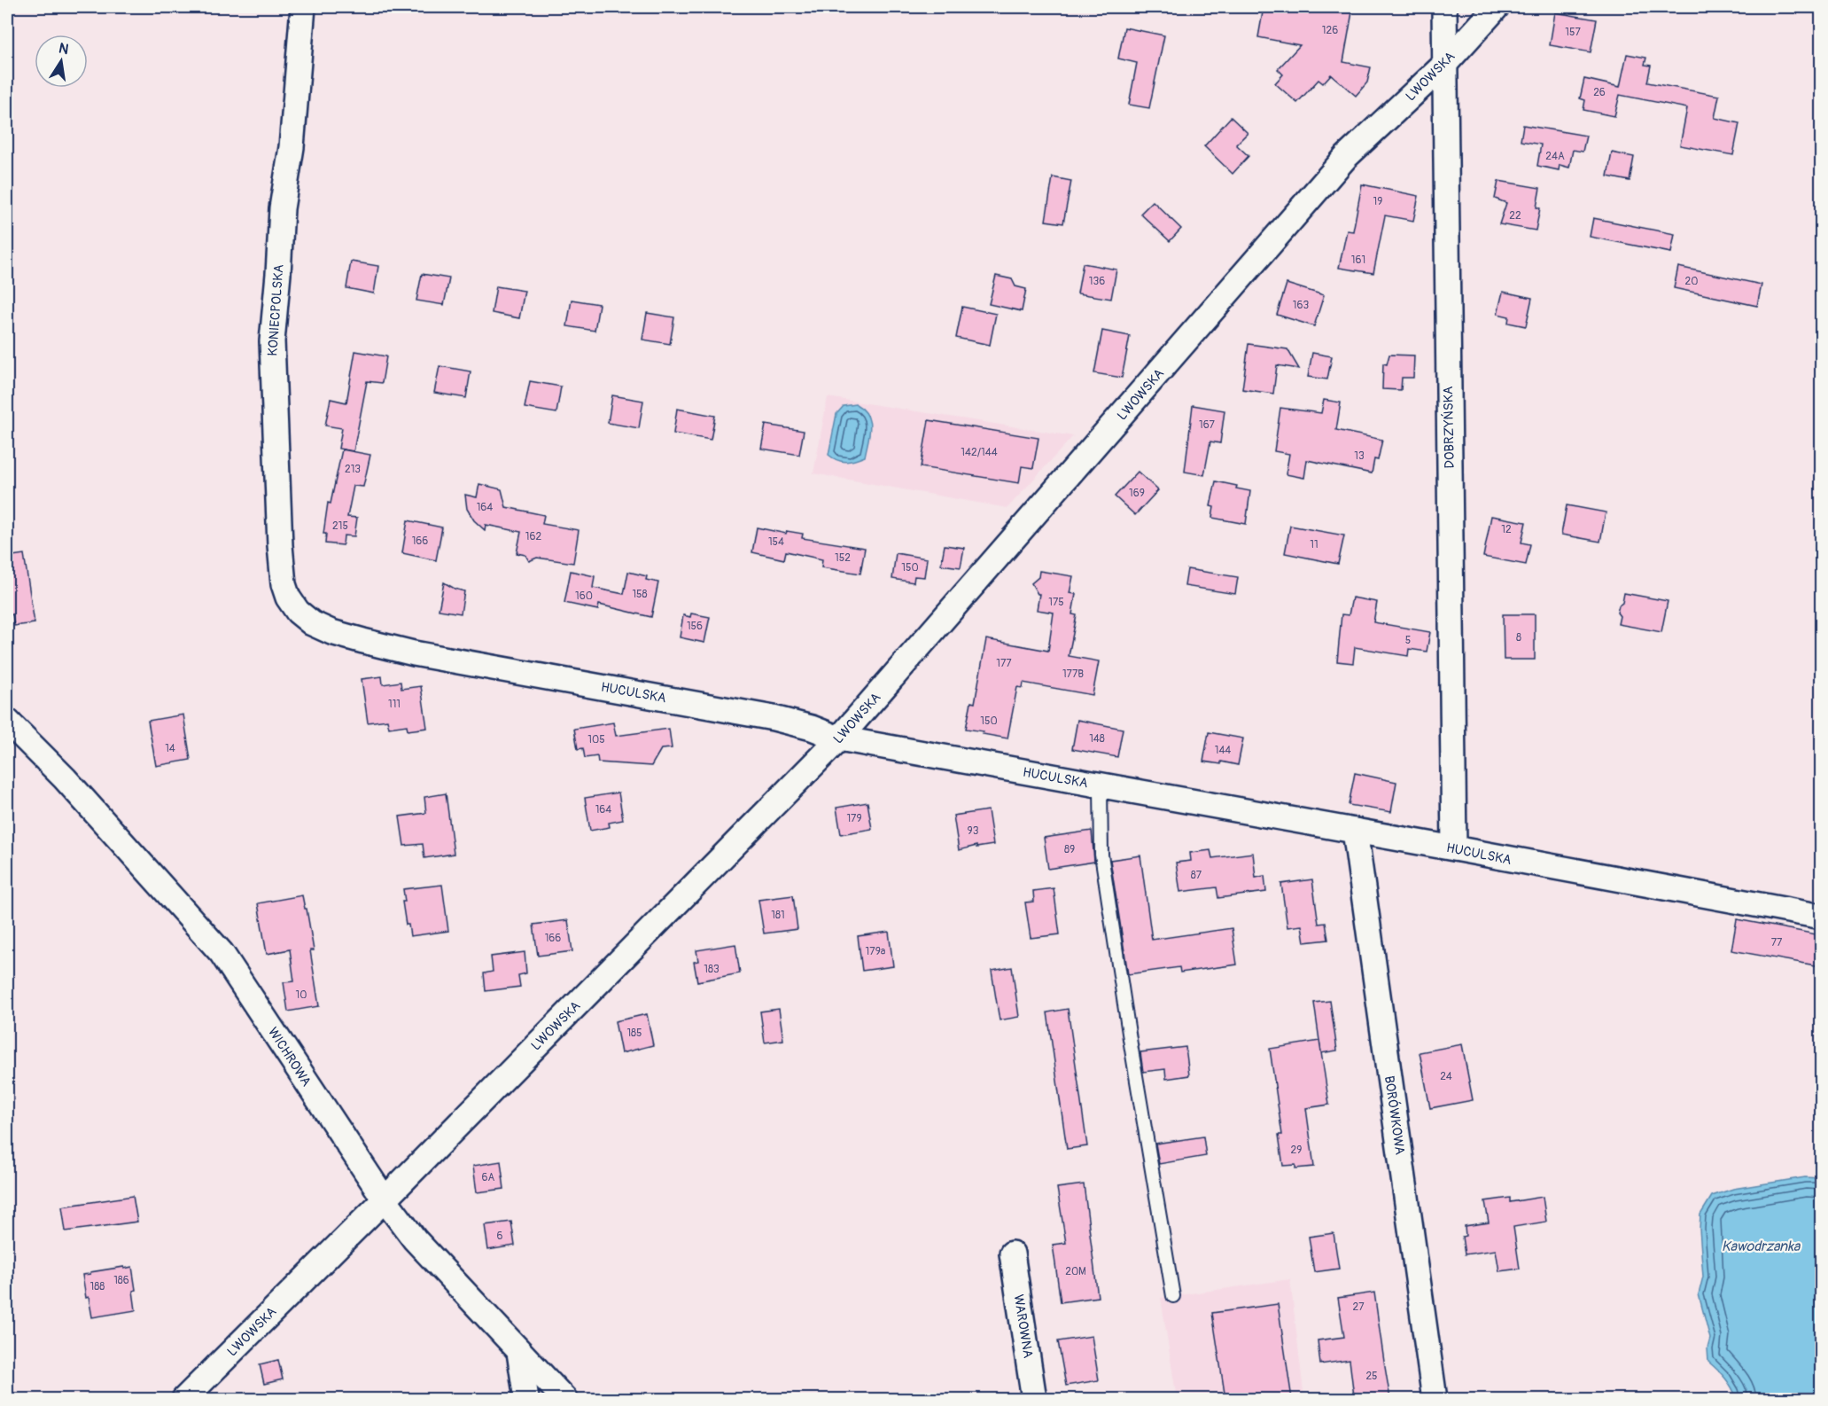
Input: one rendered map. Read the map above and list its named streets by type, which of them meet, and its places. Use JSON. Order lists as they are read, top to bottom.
{
  "streets": {
    "street": [
      "LWOWSKA",
      "KONIECPOLSKA",
      "DOBRZYŃSKA",
      "HUCULSKA",
      "WICHROWA",
      "BORÓWKOWA",
      "WAROWNA"
    ]
  },
  "crossings": [
    ["LWOWSKA", "DOBRZYŃSKA"],
    ["LWOWSKA", "HUCULSKA"],
    ["LWOWSKA", "WICHROWA"],
    ["KONIECPOLSKA", "HUCULSKA"],
    ["DOBRZYŃSKA", "HUCULSKA"],
    ["HUCULSKA", "BORÓWKOWA"]
  ],
  "water": ["Kawodrzanka"],
  "house_numbers": [
    "126",
    "157",
    "26",
    "24A",
    "19",
    "22",
    "161",
    "136",
    "20",
    "163",
    "167",
    "142/144",
    "13",
    "213",
    "169",
    "164",
    "215",
    "12",
    "162",
    "166",
    "154",
    "11",
    "152",
    "150",
    "158",
    "160",
    "175",
    "156",
    "8",
    "5",
    "177",
    "177B",
    "111",
    "150",
    "148",
    "105",
    "14",
    "144",
    "164",
    "179",
    "93",
    "89",
    "87",
    "181",
    "166",
    "77",
    "179a",
    "183",
    "10",
    "185",
    "24",
    "29",
    "6A",
    "6",
    "20M",
    "186",
    "188",
    "27",
    "25"
  ],
  "north": "top"
}
